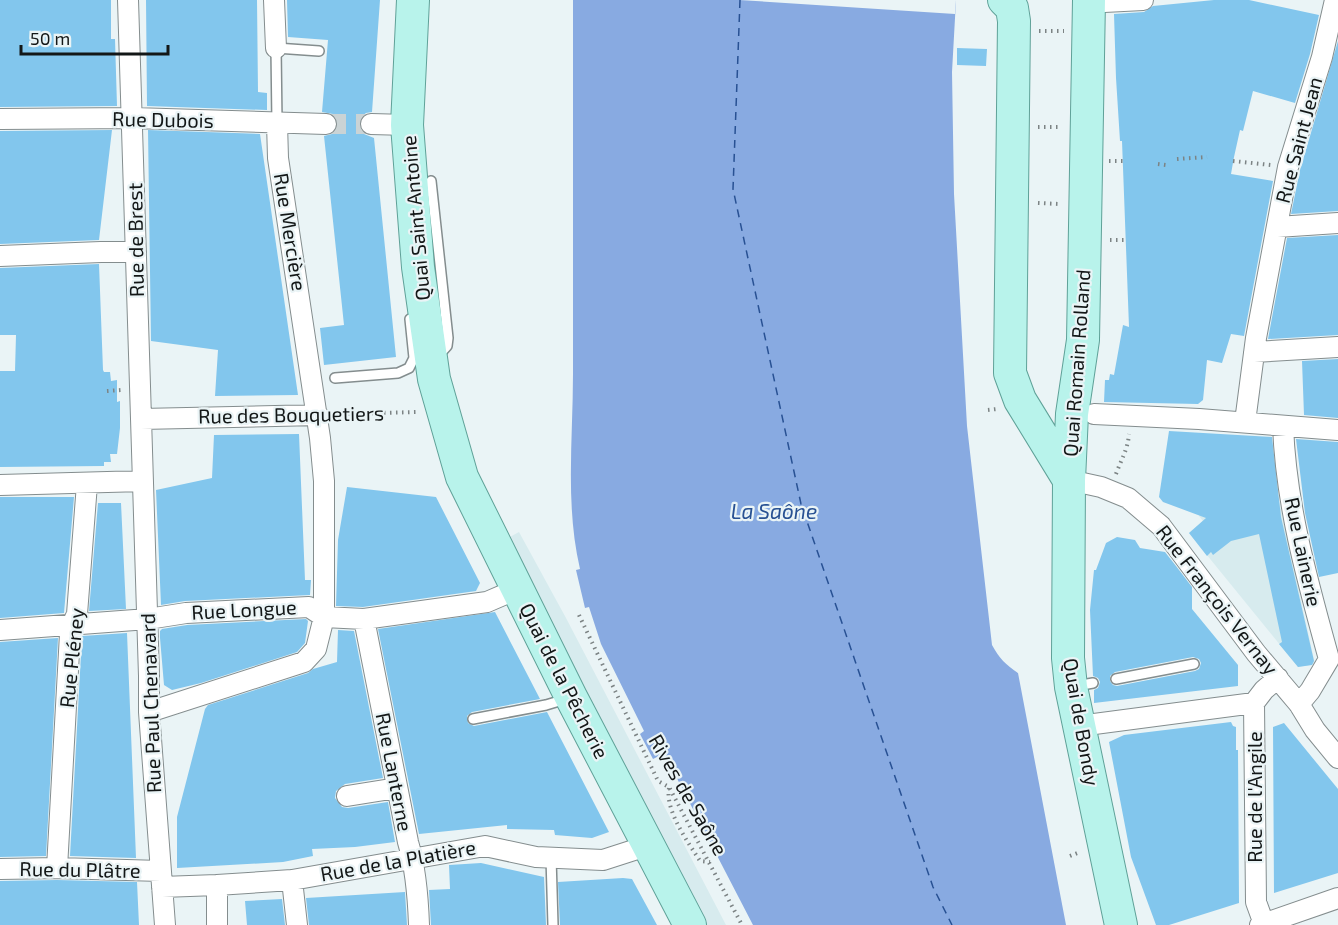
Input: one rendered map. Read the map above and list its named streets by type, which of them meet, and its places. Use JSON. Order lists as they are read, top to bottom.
{
  "streets": {
    "main road": [
      "Quai Saint Antoine",
      "Quai Romain Rolland",
      "Quai de la Pêcherie",
      "Quai de Bondy"
    ],
    "street": [
      "Rue Dubois",
      "Rue Saint Jean",
      "Rue Mercière",
      "Rue de Brest",
      "Rue des Bouquetiers",
      "Rue Lainerie",
      "Rue François Vernay",
      "Rue Longue",
      "Rue Pléney",
      "Rue Paul Chenavard",
      "Rue Lanterne",
      "Rue de l'Angile",
      "Rue de la Platière",
      "Rue du Plâtre"
    ],
    "path": ["Rives de Saône"]
  },
  "crossings": [
    ["Rue Dubois", "Rue Mercière"],
    ["Rue Dubois", "Rue de Brest"],
    ["Quai Saint Antoine", "Rue des Bouquetiers"],
    ["Quai Saint Antoine", "Quai de la Pêcherie"],
    ["Rue Mercière", "Rue des Bouquetiers"],
    ["Rue Mercière", "Rue Longue"],
    ["Rue Mercière", "Rue Paul Chenavard"],
    ["Rue de Brest", "Rue des Bouquetiers"],
    ["Rue de Brest", "Rue Paul Chenavard"],
    ["Quai Romain Rolland", "Rue François Vernay"],
    ["Quai Romain Rolland", "Quai de Bondy"],
    ["Rue des Bouquetiers", "Quai de la Pêcherie"],
    ["Rue Lainerie", "Rue François Vernay"],
    ["Rue François Vernay", "Quai de Bondy"],
    ["Rue François Vernay", "Rue de l'Angile"],
    ["Rue Longue", "Rue Pléney"],
    ["Rue Longue", "Quai de la Pêcherie"],
    ["Rue Longue", "Rue Paul Chenavard"],
    ["Rue Longue", "Rue Lanterne"],
    ["Rue Pléney", "Rue du Plâtre"],
    ["Quai de la Pêcherie", "Rue de la Platière"],
    ["Rue Paul Chenavard", "Rue du Plâtre"],
    ["Rue Lanterne", "Rue de la Platière"],
    ["Rue de la Platière", "Rue du Plâtre"]
  ],
  "water": ["La Saône"],
  "scale_bar": "50 m"
}
